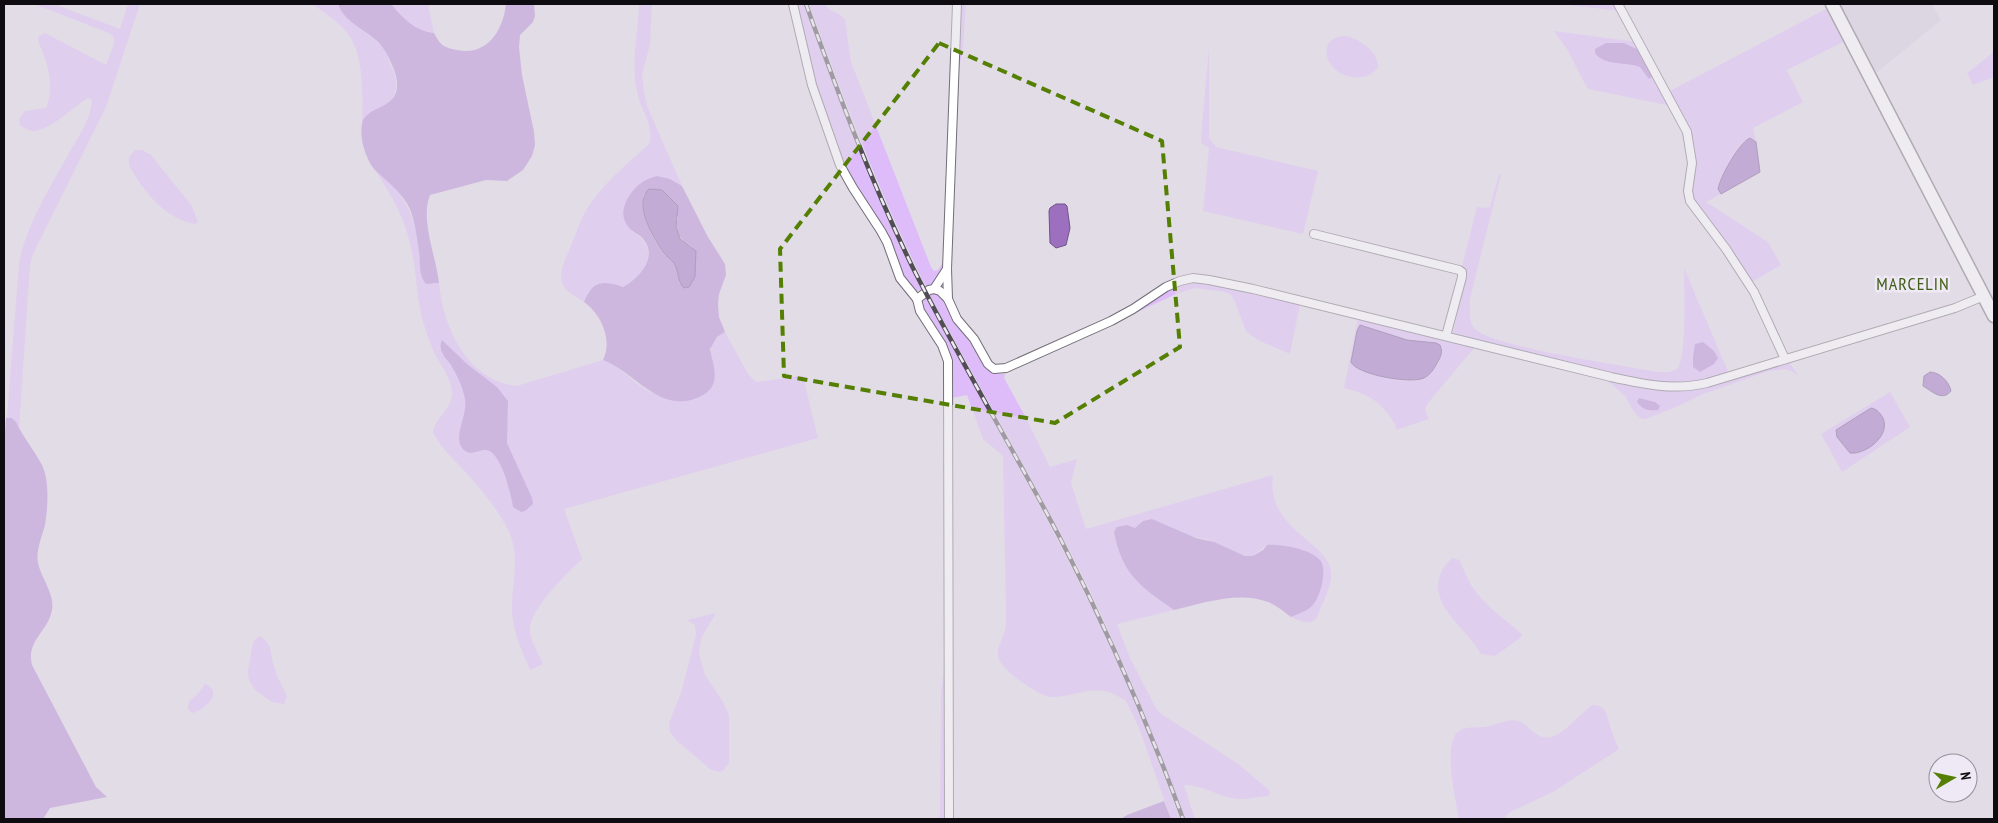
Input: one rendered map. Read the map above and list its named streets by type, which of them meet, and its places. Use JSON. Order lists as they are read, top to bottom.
{
  "districts": ["MARCELIN"],
  "north": "right"
}
